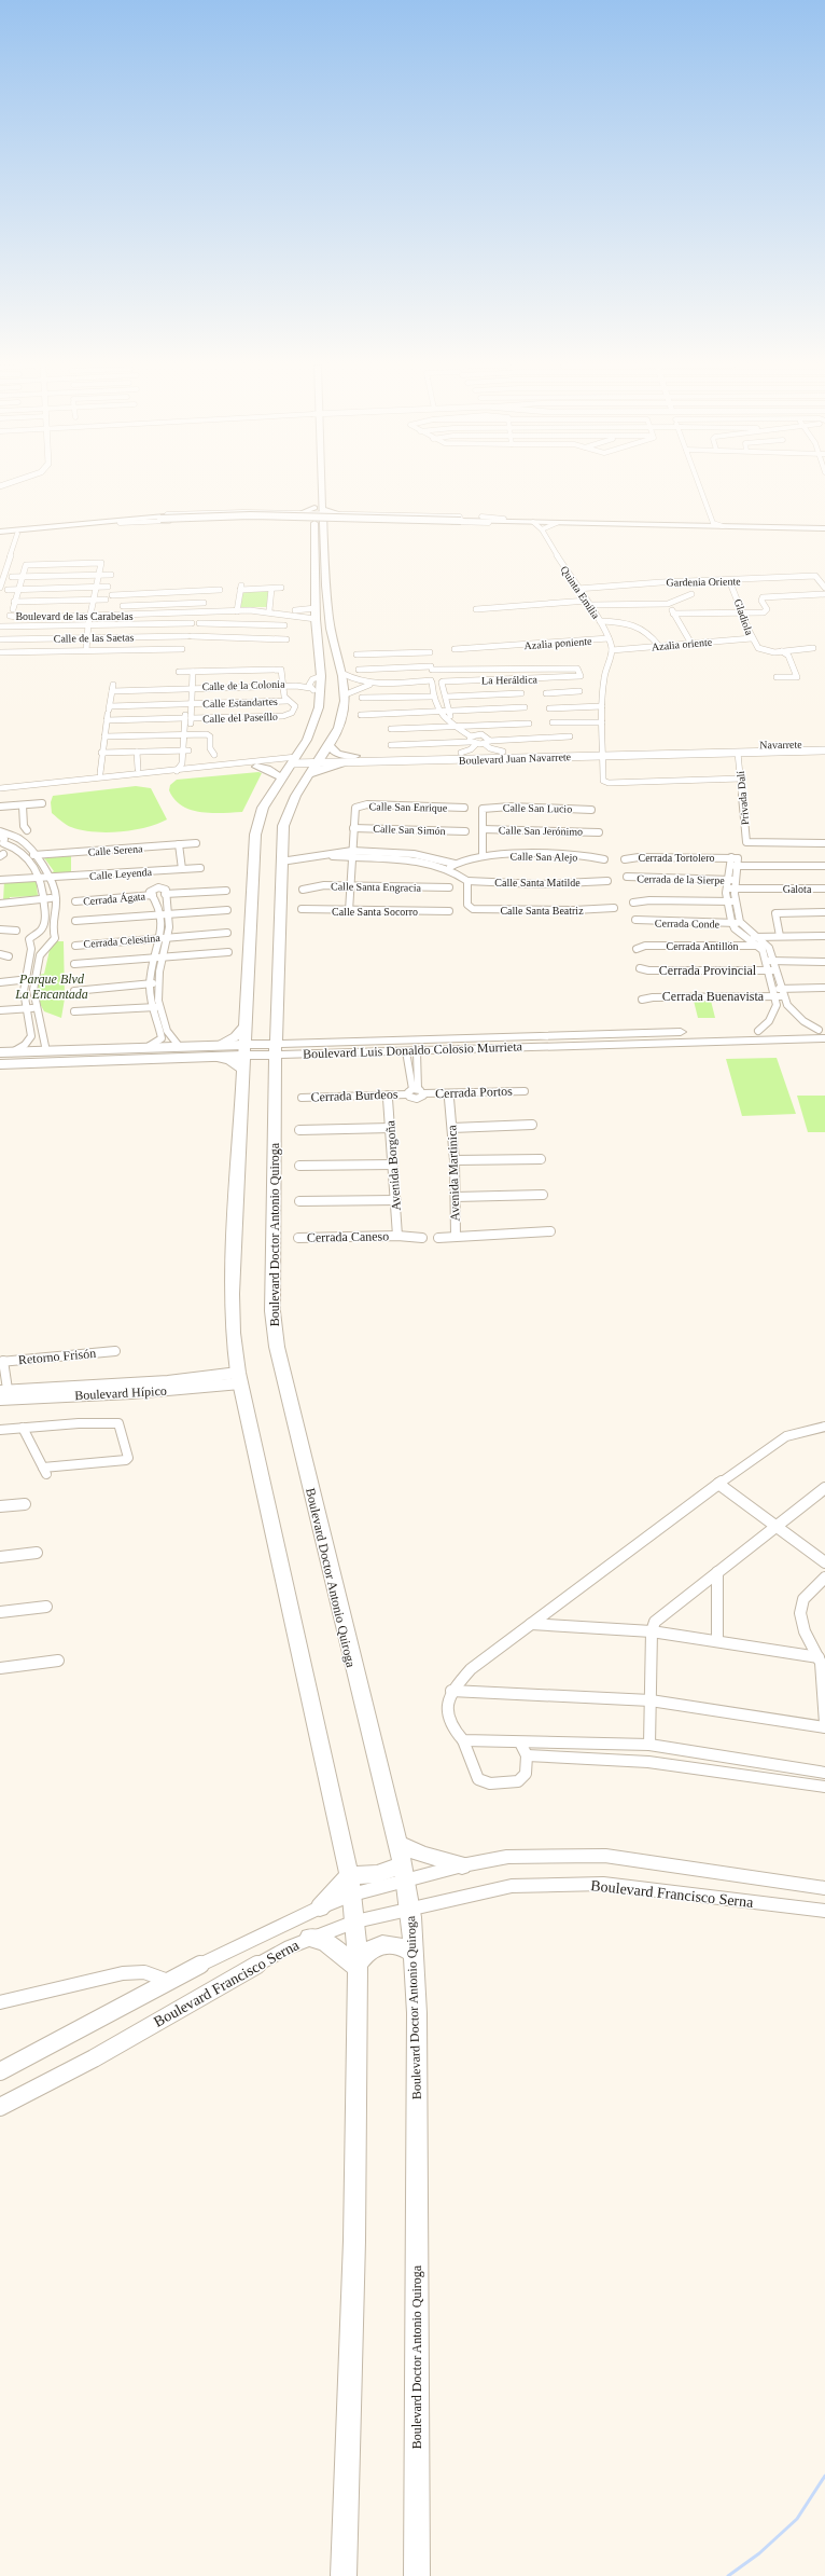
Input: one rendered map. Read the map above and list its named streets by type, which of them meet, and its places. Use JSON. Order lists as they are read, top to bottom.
{
  "streets": {
    "main road": [
      "Navarrete",
      "Boulevard Juan Navarrete",
      "Boulevard Luis Donaldo Colosio Murrieta",
      "Boulevard Doctor Antonio Quiroga"
    ],
    "street": [
      "Gardenia Oriente",
      "Quinta Emilia",
      "Boulevard de las Carabelas",
      "Gladiola",
      "Calle de las Saetas",
      "Azalia poniente",
      "Azalia oriente",
      "La Heráldica",
      "Calle de la Colonia",
      "Calle Estandartes",
      "Calle del Paseíllo",
      "Privada Dalí",
      "Calle San Enrique",
      "Calle San Lucio",
      "Calle San Simón",
      "Calle San Jerónimo",
      "Calle Serena",
      "Calle San Alejo",
      "Cerrada Tortolero",
      "Calle Leyenda",
      "Cerrada de la Sierpe",
      "Calle Santa Matilde",
      "Calle Santa Engracia",
      "Galota",
      "Cerrada Ágata",
      "Calle Santa Beatriz",
      "Calle Santa Socorro",
      "Cerrada Conde",
      "Cerrada Celestina",
      "Cerrada Antillón",
      "Cerrada Provincial",
      "Cerrada Buenavista",
      "Cerrada Portos",
      "Cerrada Burdeos",
      "Avenida Borgoña",
      "Avenida Martinica",
      "Cerrada Caneso",
      "Retorno Frisón",
      "Boulevard Hípico",
      "Boulevard Francisco Serna"
    ]
  },
  "crossings": [
    ["Gardenia Oriente", "Quinta Emilia"],
    ["Gardenia Oriente", "Gladiola"],
    ["Quinta Emilia", "Azalia poniente"],
    ["Quinta Emilia", "Azalia oriente"],
    ["Gladiola", "Azalia oriente"],
    ["Calle de la Colonia", "Calle Estandartes"],
    ["Calle de la Colonia", "Calle del Paseíllo"],
    ["Calle Estandartes", "Calle del Paseíllo"],
    ["Navarrete", "Boulevard Juan Navarrete"],
    ["Navarrete", "Privada Dalí"],
    ["Boulevard Juan Navarrete", "Privada Dalí"],
    ["Boulevard Juan Navarrete", "Boulevard Doctor Antonio Quiroga"],
    ["Calle San Enrique", "Calle San Simón"],
    ["Calle San Lucio", "Calle San Jerónimo"],
    ["Calle Santa Matilde", "Calle Santa Beatriz"],
    ["Boulevard Luis Donaldo Colosio Murrieta", "Boulevard Doctor Antonio Quiroga"],
    ["Cerrada Portos", "Cerrada Burdeos"],
    ["Cerrada Portos", "Avenida Martinica"],
    ["Cerrada Burdeos", "Avenida Borgoña"],
    ["Avenida Borgoña", "Cerrada Caneso"],
    ["Boulevard Doctor Antonio Quiroga", "Boulevard Francisco Serna"]
  ],
  "parks": ["Parque Blvd La Encantada"]
}
